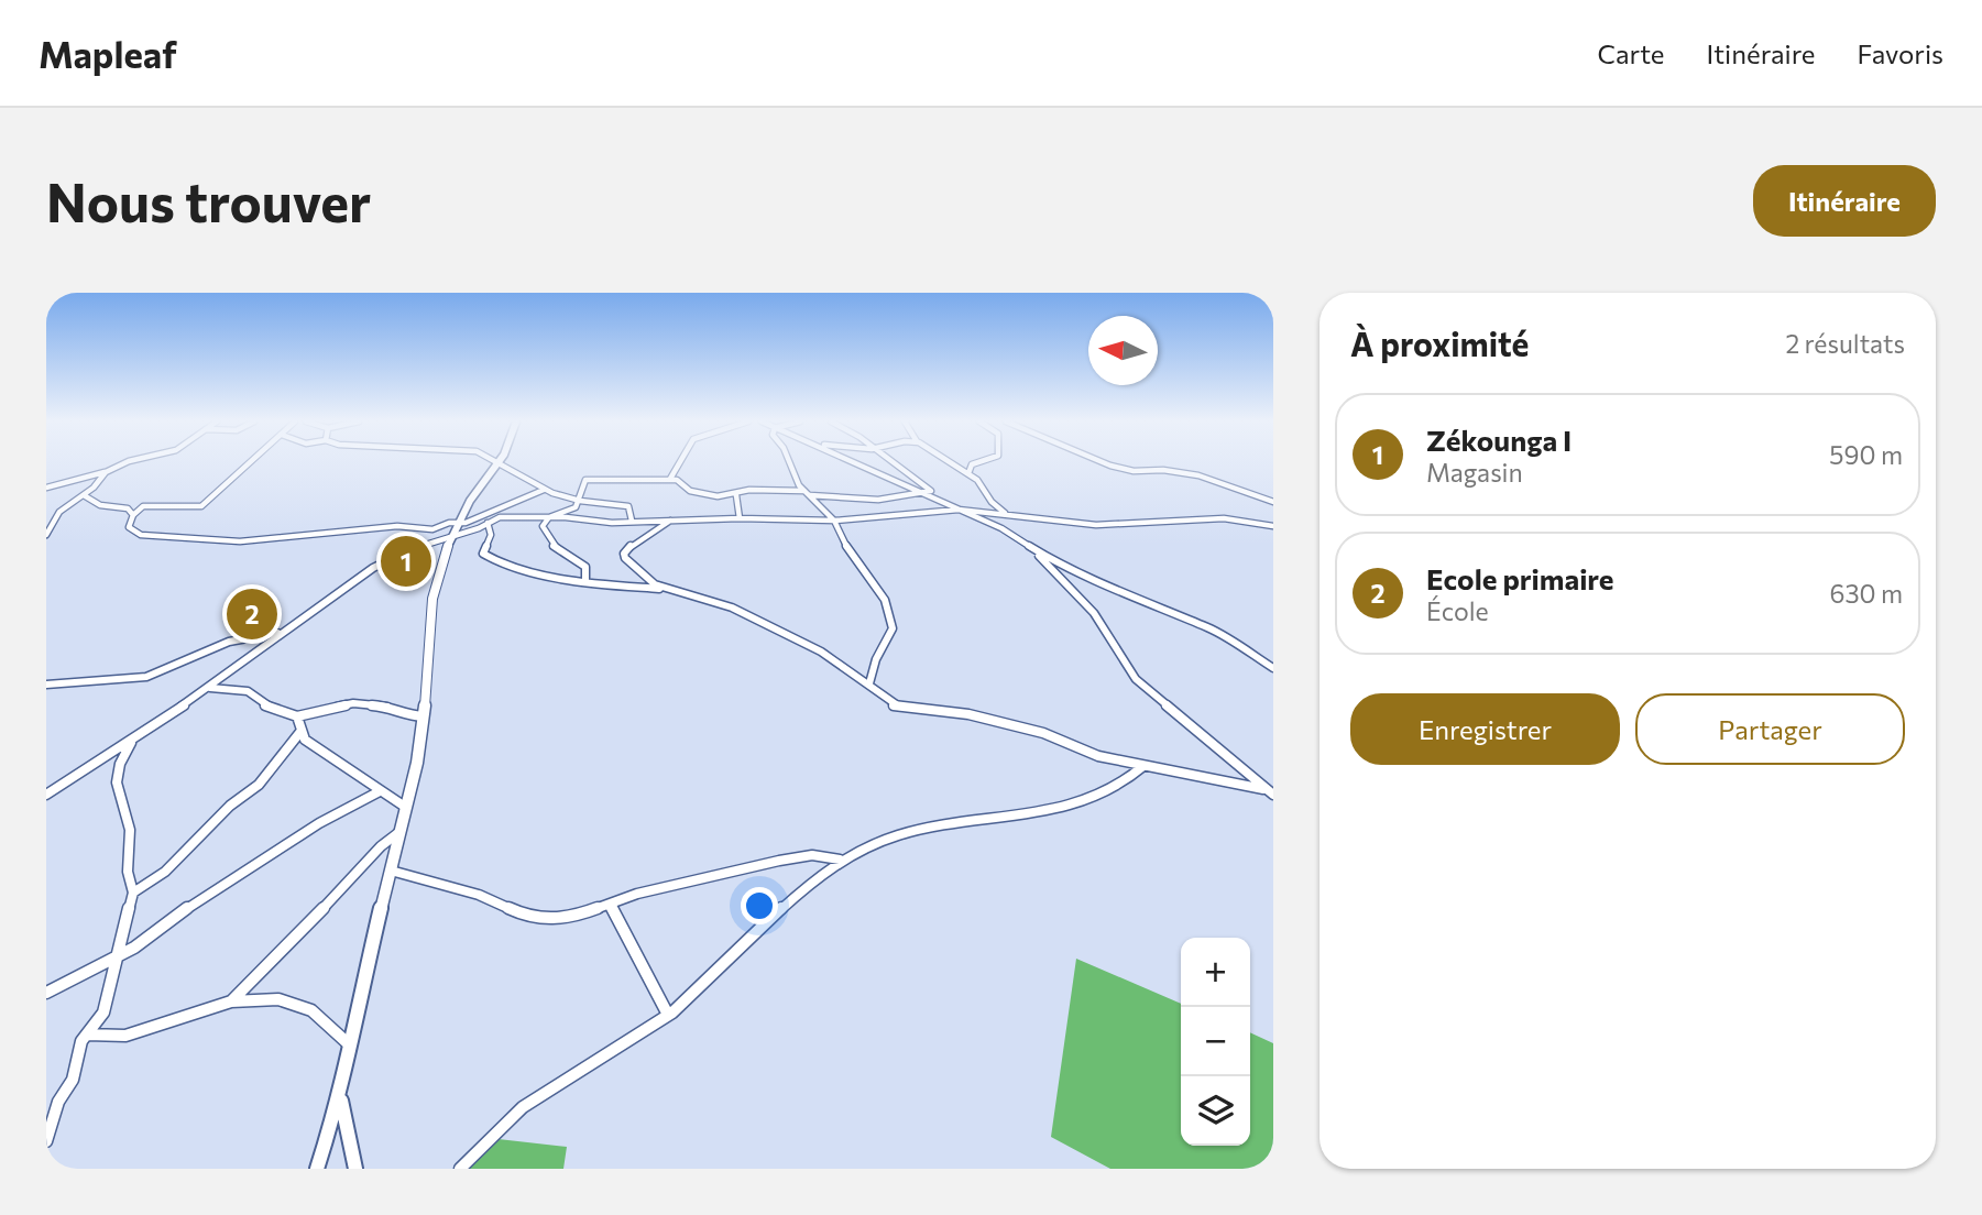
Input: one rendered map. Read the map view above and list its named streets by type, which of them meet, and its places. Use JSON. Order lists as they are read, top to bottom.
{
  "north": "left",
  "page": {
    "header": "Mapleaf",
    "nav": ["Carte", "Itinéraire", "Favoris"],
    "buttons": [
      "Itinéraire",
      ["Enregistrer", "Partager"]
    ],
    "title": "Nous trouver",
    "heading": ["À proximité", "2 résultats"],
    "list": [
      {
        "mark": "1",
        "name": "Zékounga I",
        "note": "Magasin",
        "value": "590 m"
      },
      {
        "mark": "2",
        "name": "Ecole primaire",
        "note": "École",
        "value": "630 m"
      }
    ],
    "pins": ["1", "2"],
    "map_buttons": ["+", "−"]
  }
}
